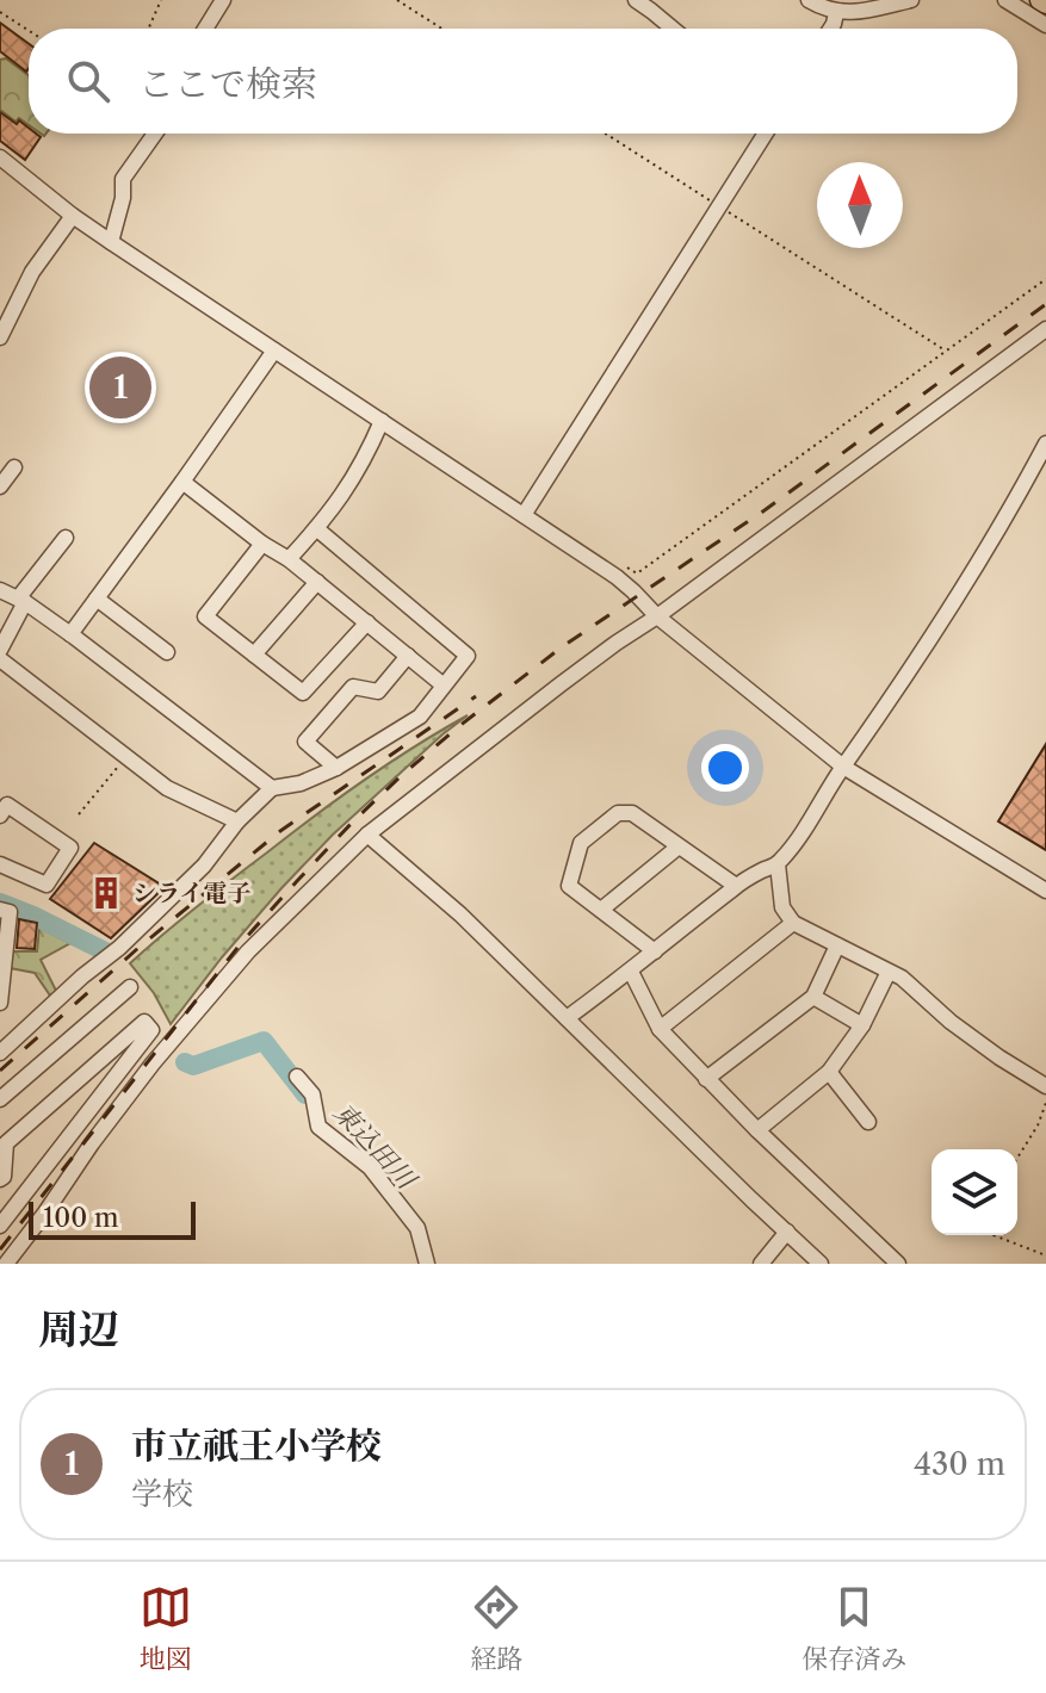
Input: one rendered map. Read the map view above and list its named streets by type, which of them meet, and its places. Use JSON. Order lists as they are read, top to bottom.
{
  "water": ["東込田川"],
  "places": {
    "building": ["シライ電子"]
  },
  "scale_bar": "100 m",
  "north": "top",
  "page": {
    "search": "ここで検索",
    "pins": "1",
    "scale": "100 m",
    "heading": "周辺",
    "list": [
      {
        "mark": "1",
        "name": "市立祇王小学校",
        "note": "学校",
        "value": "430 m"
      }
    ],
    "nav": ["地図", "経路", "保存済み"]
  }
}
